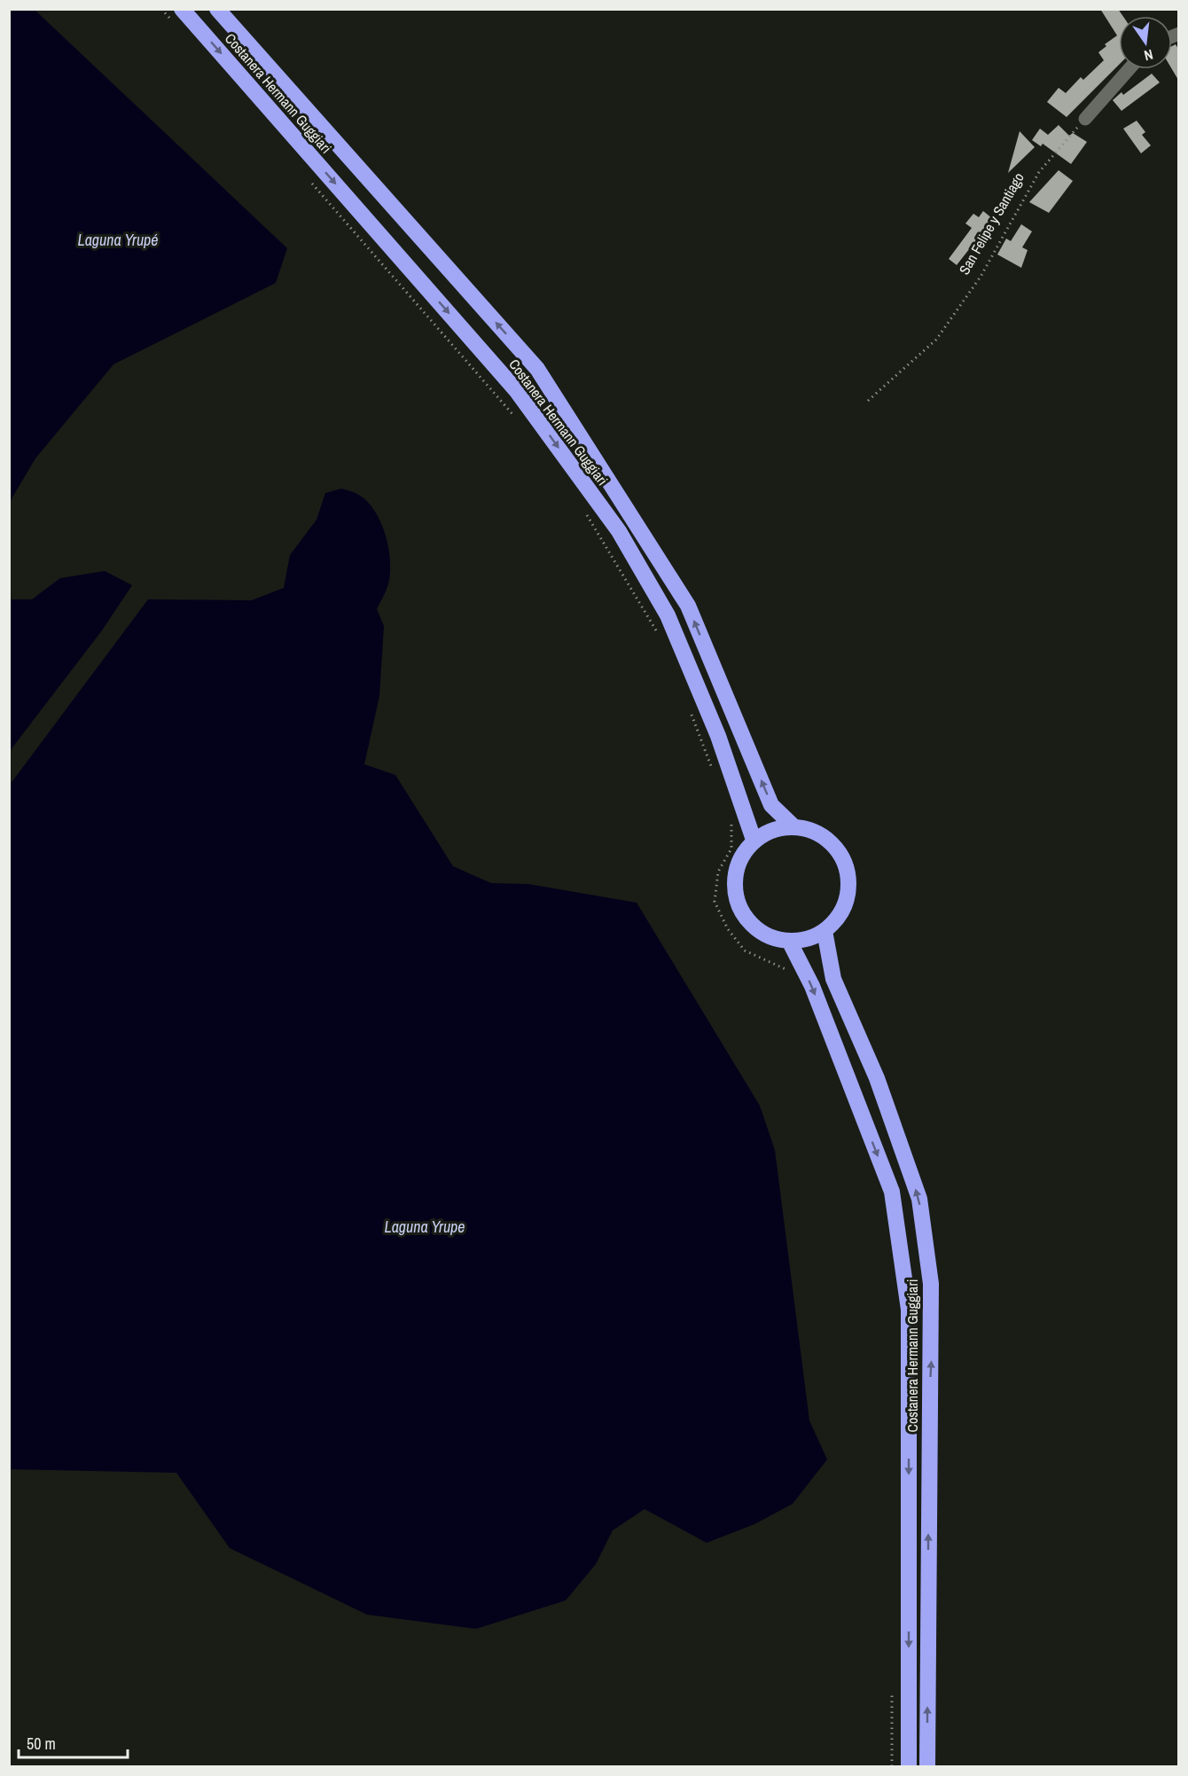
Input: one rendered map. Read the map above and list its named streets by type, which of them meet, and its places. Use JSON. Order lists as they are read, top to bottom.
{
  "streets": {
    "highway": ["Costanera Hermann Guggiari"],
    "path": ["San Felipe y Santiago"]
  },
  "water": ["Laguna Yrupé", "Laguna Yrupe"],
  "scale_bar": "50 m",
  "north": "bottom"
}
